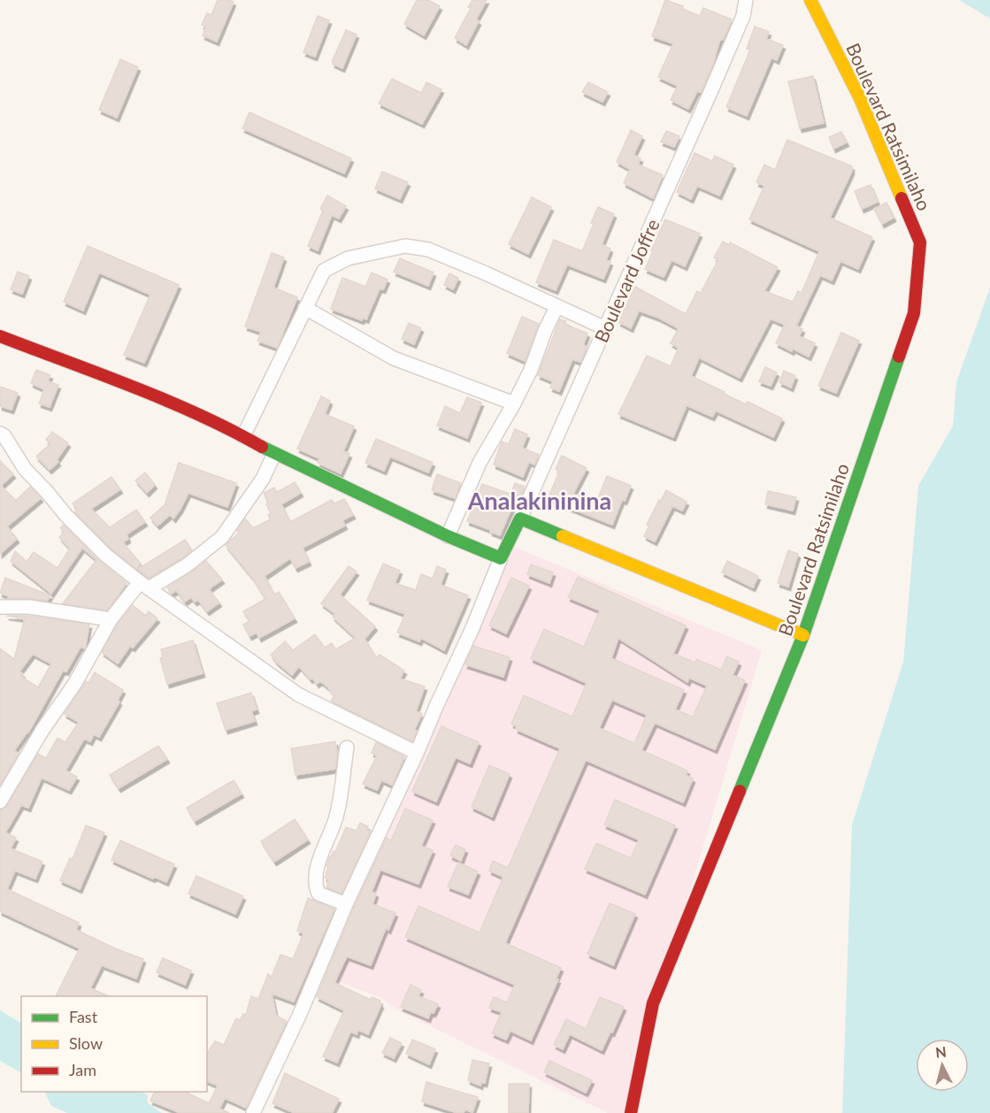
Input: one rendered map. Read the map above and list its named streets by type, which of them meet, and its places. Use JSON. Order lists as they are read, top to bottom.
{
  "streets": {
    "street": ["Boulevard Ratsimilaho", "Boulevard Joffre"]
  },
  "districts": ["Analakininina"],
  "legend": ["Fast", "Slow", "Jam"],
  "north": "top"
}
